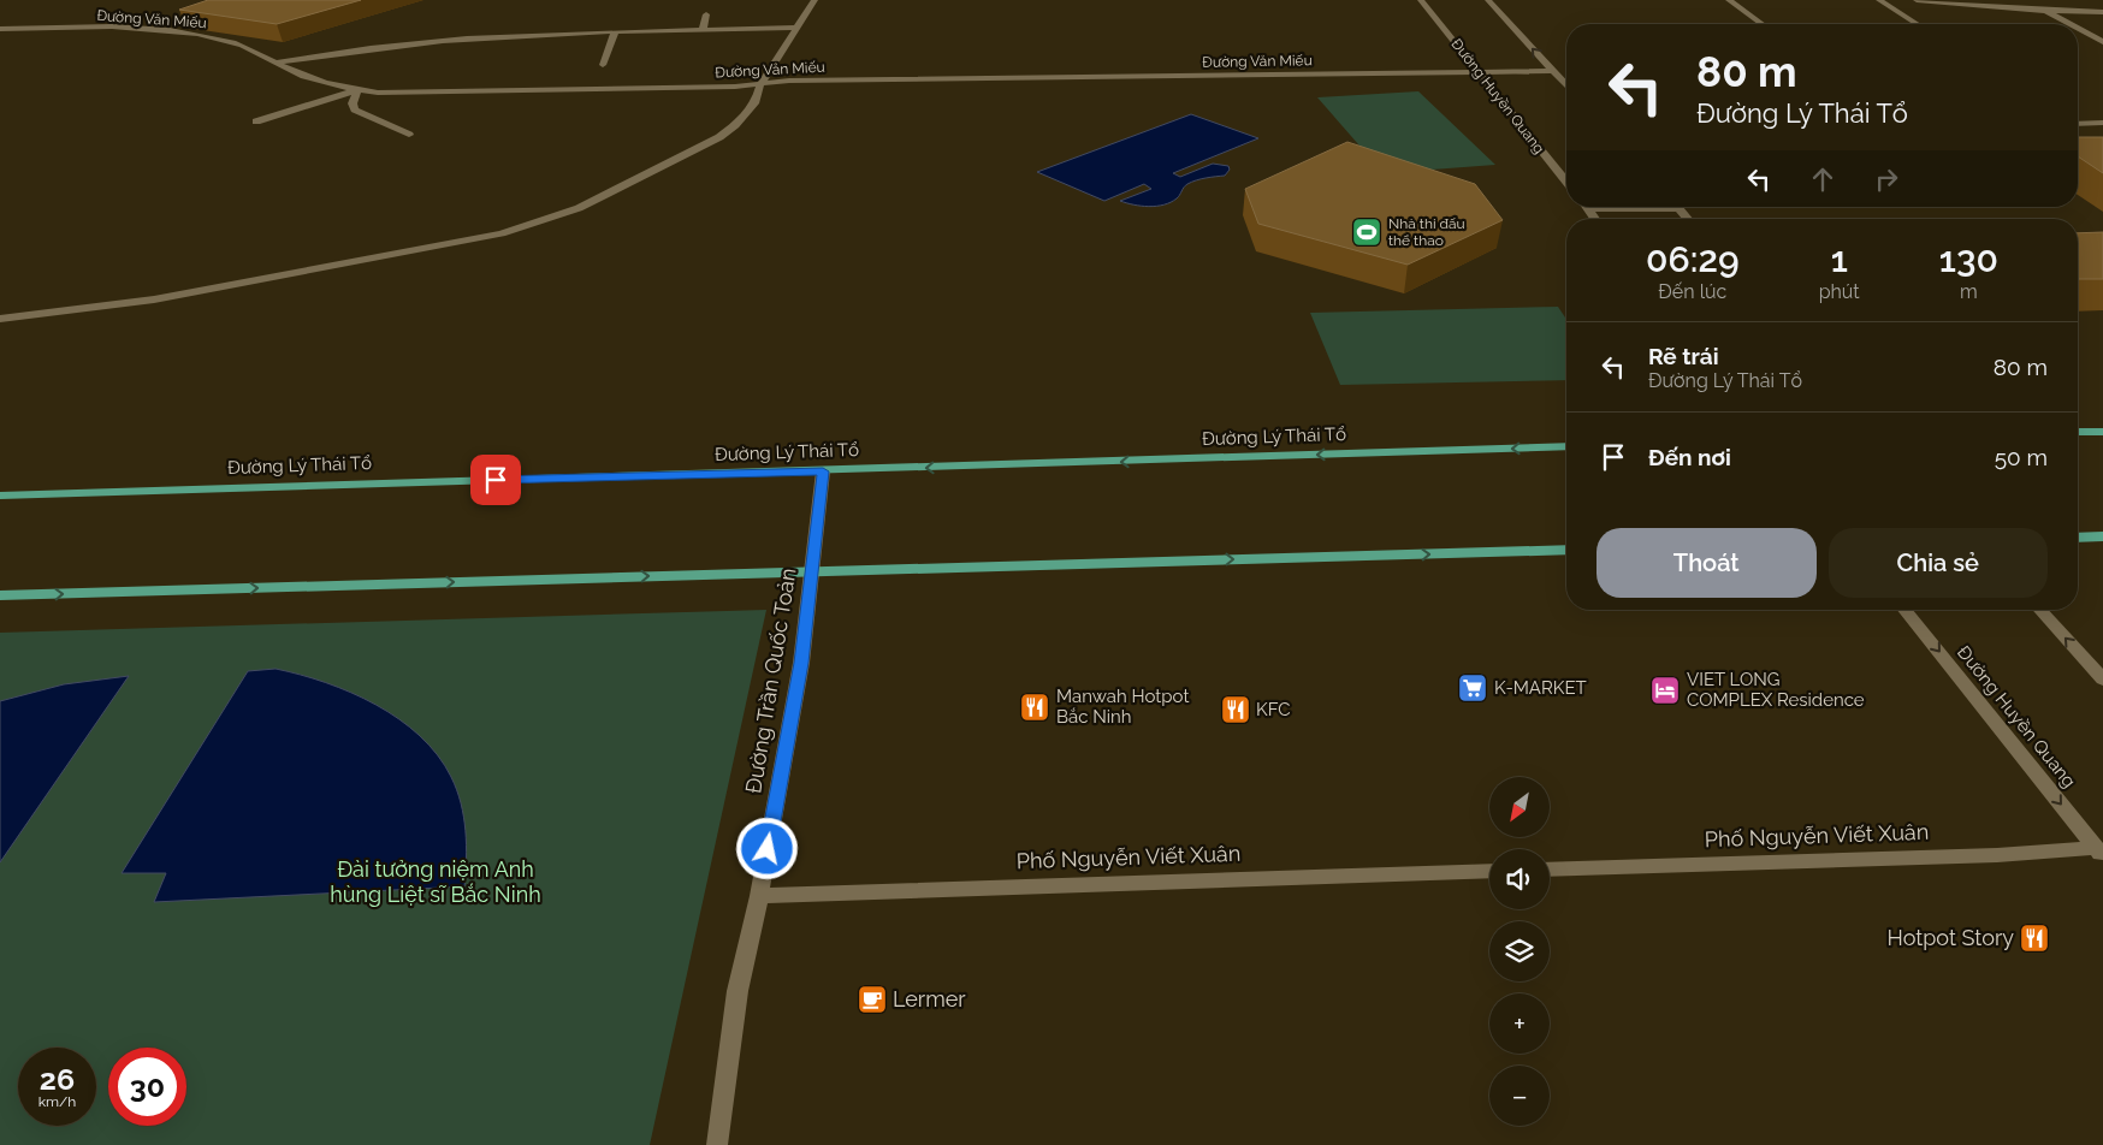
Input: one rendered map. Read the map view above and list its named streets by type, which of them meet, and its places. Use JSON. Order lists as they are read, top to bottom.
{
  "streets": {
    "main road": ["Đường Lý Thái Tổ"],
    "street": [
      "Đường Văn Miếu",
      "Đường Huyền Quang",
      "Đường Trần Quốc Toản",
      "Phố Nguyễn Viết Xuân"
    ]
  },
  "crossings": [
    ["Đường Văn Miếu", "Đường Huyền Quang"],
    ["Đường Huyền Quang", "Phố Nguyễn Viết Xuân"],
    ["Đường Lý Thái Tổ", "Đường Trần Quốc Toản"],
    ["Đường Trần Quốc Toản", "Phố Nguyễn Viết Xuân"]
  ],
  "parks": ["Đài tưởng niệm Anh hùng Liệt sĩ Bắc Ninh"],
  "places": {
    "sports": ["Nhà thi đấu thể thao"],
    "supermarket": ["K-MARKET"],
    "hotel": ["VIET LONG COMPLEX Residence"],
    "restaurant": ["Manwah Hotpot Bắc Ninh", "KFC", "Hotpot Story"],
    "cafe": ["Lermer"]
  },
  "north": "bottom left",
  "page": {
    "turn": ["80 m", "Đường Lý Thái Tổ"],
    "eta": [
      "06:29",
      "Đến lúc",
      "1",
      "phút",
      "130",
      "m"
    ],
    "list": [
      {
        "name": "Rẽ trái",
        "note": "Đường Lý Thái Tổ",
        "value": "80 m"
      },
      {
        "name": "Đến nơi",
        "value": "50 m"
      }
    ],
    "buttons": ["Thoát", "Chia sẻ"],
    "map_buttons": ["+", "−"],
    "speed": "26 km/h",
    "limit": "30"
  }
}
